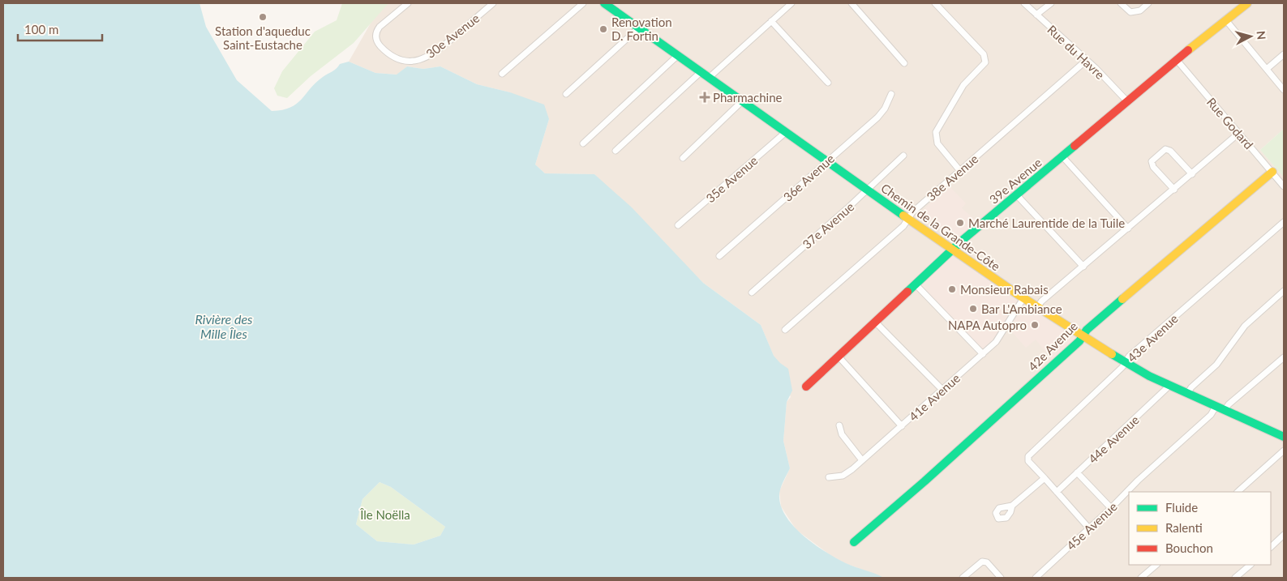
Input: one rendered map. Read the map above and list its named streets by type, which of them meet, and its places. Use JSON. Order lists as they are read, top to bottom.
{
  "streets": {
    "street": [
      "30e Avenue",
      "Rue du Havre",
      "Rue Godard",
      "36e Avenue",
      "38e Avenue",
      "35e Avenue",
      "39e Avenue",
      "37e Avenue",
      "Chemin de la Grande-Côte",
      "43e Avenue",
      "42e Avenue",
      "41e Avenue",
      "44e Avenue",
      "45e Avenue"
    ]
  },
  "crossings": [
    ["Rue du Havre", "38e Avenue"],
    ["Rue du Havre", "39e Avenue"],
    ["Rue Godard", "39e Avenue"],
    ["Rue Godard", "42e Avenue"],
    ["36e Avenue", "Chemin de la Grande-Côte"],
    ["38e Avenue", "Chemin de la Grande-Côte"],
    ["35e Avenue", "Chemin de la Grande-Côte"],
    ["39e Avenue", "Chemin de la Grande-Côte"],
    ["37e Avenue", "Chemin de la Grande-Côte"],
    ["Chemin de la Grande-Côte", "43e Avenue"],
    ["Chemin de la Grande-Côte", "42e Avenue"],
    ["Chemin de la Grande-Côte", "41e Avenue"],
    ["Chemin de la Grande-Côte", "44e Avenue"],
    ["Chemin de la Grande-Côte", "45e Avenue"]
  ],
  "water": ["Rivière des Mille Îles"],
  "parks": ["Île Noëlla"],
  "places": {
    "other": [
      "Station d'aqueduc Saint-Eustache",
      "Renovation D. Fortin",
      "Marché Laurentide de la Tuile",
      "Monsieur Rabais",
      "Bar L'Ambiance",
      "NAPA Autopro"
    ],
    "health": ["Pharmachine"]
  },
  "legend": ["Fluide", "Ralenti", "Bouchon"],
  "scale_bar": "100 m",
  "north": "right"
}
